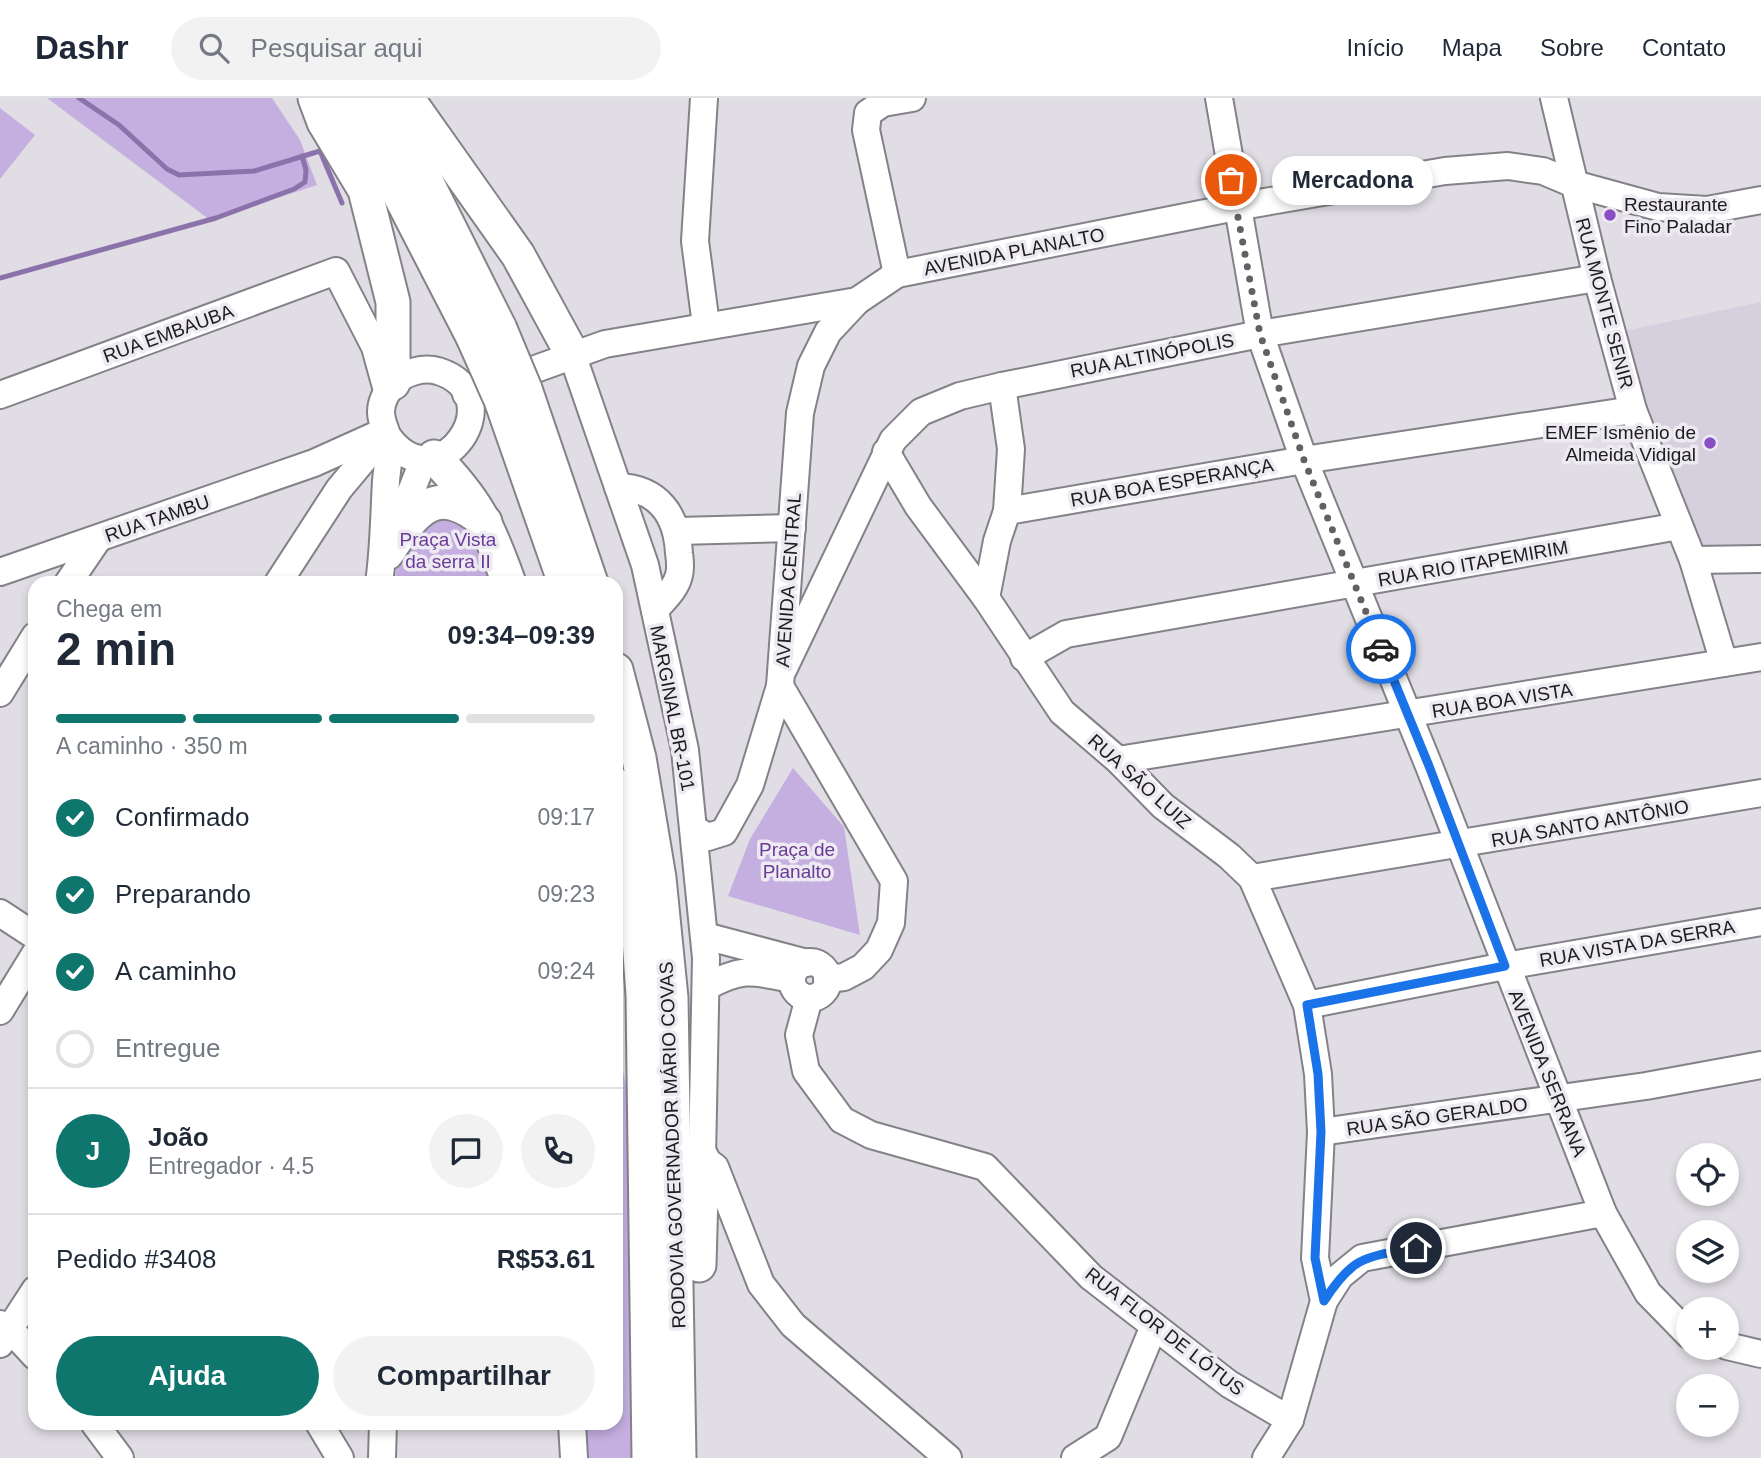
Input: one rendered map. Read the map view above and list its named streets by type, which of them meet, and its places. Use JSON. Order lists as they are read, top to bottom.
{
  "streets": {
    "main road": ["RODOVIA GOVERNADOR MÁRIO COVAS"],
    "street": [
      "AVENIDA PLANALTO",
      "RUA MONTE SENIR",
      "RUA EMBAUBA",
      "RUA ALTINÓPOLIS",
      "RUA BOA ESPERANÇA",
      "RUA TAMBU",
      "RUA RIO ITAPEMIRIM",
      "AVENIDA CENTRAL",
      "RUA BOA VISTA",
      "MARGINAL BR-101",
      "RUA SÃO LUIZ",
      "RUA SANTO ANTÔNIO",
      "RUA VISTA DA SERRA",
      "AVENIDA SERRANA",
      "RUA SÃO GERALDO",
      "RUA FLOR DE LÓTUS"
    ]
  },
  "crossings": [
    ["AVENIDA PLANALTO", "RUA MONTE SENIR"],
    ["AVENIDA PLANALTO", "RUA EMBAUBA"],
    ["AVENIDA PLANALTO", "RUA TAMBU"],
    ["AVENIDA PLANALTO", "AVENIDA CENTRAL"],
    ["AVENIDA PLANALTO", "MARGINAL BR-101"],
    ["AVENIDA PLANALTO", "AVENIDA SERRANA"],
    ["RUA MONTE SENIR", "RUA ALTINÓPOLIS"],
    ["RUA MONTE SENIR", "RUA BOA ESPERANÇA"],
    ["RUA MONTE SENIR", "RUA RIO ITAPEMIRIM"],
    ["RUA MONTE SENIR", "RUA BOA VISTA"],
    ["RUA EMBAUBA", "RUA TAMBU"],
    ["RUA ALTINÓPOLIS", "AVENIDA CENTRAL"],
    ["RUA ALTINÓPOLIS", "RUA SÃO LUIZ"],
    ["RUA ALTINÓPOLIS", "AVENIDA SERRANA"],
    ["RUA BOA ESPERANÇA", "AVENIDA SERRANA"],
    ["RUA RIO ITAPEMIRIM", "RUA SÃO LUIZ"],
    ["RUA RIO ITAPEMIRIM", "AVENIDA SERRANA"],
    ["AVENIDA CENTRAL", "MARGINAL BR-101"],
    ["RUA BOA VISTA", "RUA SÃO LUIZ"],
    ["RUA BOA VISTA", "AVENIDA SERRANA"],
    ["RUA SÃO LUIZ", "RUA SANTO ANTÔNIO"],
    ["RUA SÃO LUIZ", "RUA VISTA DA SERRA"],
    ["RUA SÃO LUIZ", "RUA SÃO GERALDO"],
    ["RUA SÃO LUIZ", "RUA FLOR DE LÓTUS"],
    ["RUA SANTO ANTÔNIO", "AVENIDA SERRANA"],
    ["RUA VISTA DA SERRA", "AVENIDA SERRANA"],
    ["AVENIDA SERRANA", "RUA SÃO GERALDO"]
  ],
  "parks": ["Praça Vista da serra II", "Praça de Planalto"],
  "places": ["Mercadona", "Restaurante Fino Paladar", "EMEF Ismênio de Almeida Vidigal"],
  "page": {
    "header": "Dashr",
    "search": "Pesquisar aqui",
    "nav": [
      "Início",
      "Mapa",
      "Sobre",
      "Contato"
    ],
    "bubble": "Mercadona",
    "heading": ["2 min", "Chega em", "09:34–09:39"],
    "panel": [
      "João",
      "Entregador · 4.5",
      "Pedido #3408",
      "R$53.61"
    ],
    "bar": "A caminho · 350 m",
    "list": [
      ["Confirmado", "09:17"],
      ["Preparando", "09:23"],
      ["A caminho", "09:24"],
      "Entregue"
    ],
    "round": "J",
    "map_buttons": ["+", "−"],
    "buttons": ["Ajuda", "Compartilhar"]
  }
}
